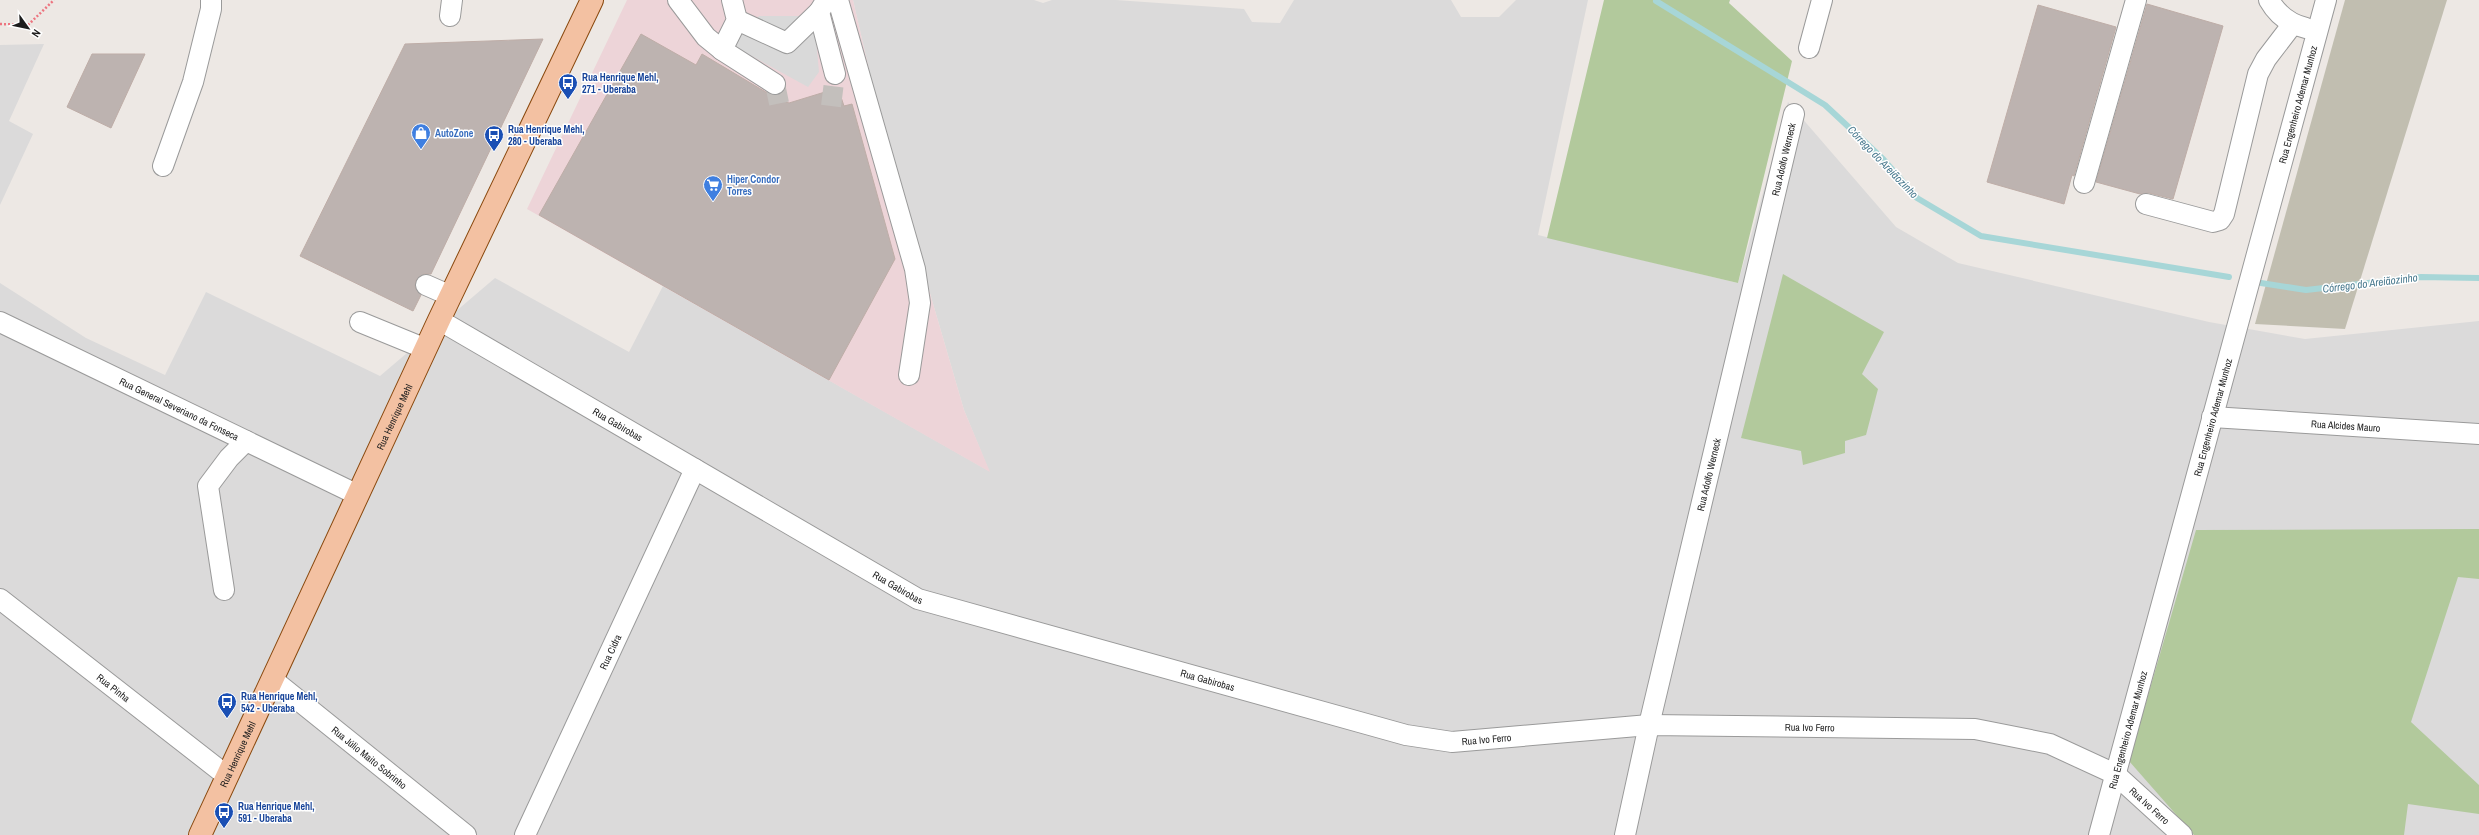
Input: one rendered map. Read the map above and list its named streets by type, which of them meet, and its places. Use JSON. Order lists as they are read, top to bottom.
{
  "streets": {
    "main road": ["Rua Henrique Mehl"],
    "street": [
      "Rua Engenheiro Ademar Munhoz",
      "Rua Adolfo Werneck",
      "Rua General Severiano da Fonseca",
      "Rua Gabirobas",
      "Rua Alcides Mauro",
      "Rua Cidra",
      "Rua Pinha",
      "Rua Ivo Ferro",
      "Rua Júlio Maito Sobrinho"
    ]
  },
  "crossings": [
    ["Rua Engenheiro Ademar Munhoz", "Rua Alcides Mauro"],
    ["Rua Engenheiro Ademar Munhoz", "Rua Ivo Ferro"],
    ["Rua Adolfo Werneck", "Rua Ivo Ferro"],
    ["Rua General Severiano da Fonseca", "Rua Henrique Mehl"],
    ["Rua Henrique Mehl", "Rua Gabirobas"],
    ["Rua Henrique Mehl", "Rua Pinha"],
    ["Rua Henrique Mehl", "Rua Júlio Maito Sobrinho"],
    ["Rua Gabirobas", "Rua Cidra"],
    ["Rua Gabirobas", "Rua Ivo Ferro"]
  ],
  "water": ["Córrego do Areiãozinho"],
  "places": {
    "bus stop": [
      "Rua Henrique Mehl, 271 - Uberaba",
      "Rua Henrique Mehl, 280 - Uberaba",
      "Rua Henrique Mehl, 542 - Uberaba",
      "Rua Henrique Mehl, 591 - Uberaba"
    ],
    "shop": ["AutoZone"],
    "supermarket": ["Hiper Condor Torres"]
  },
  "north": "bottom right"
}
